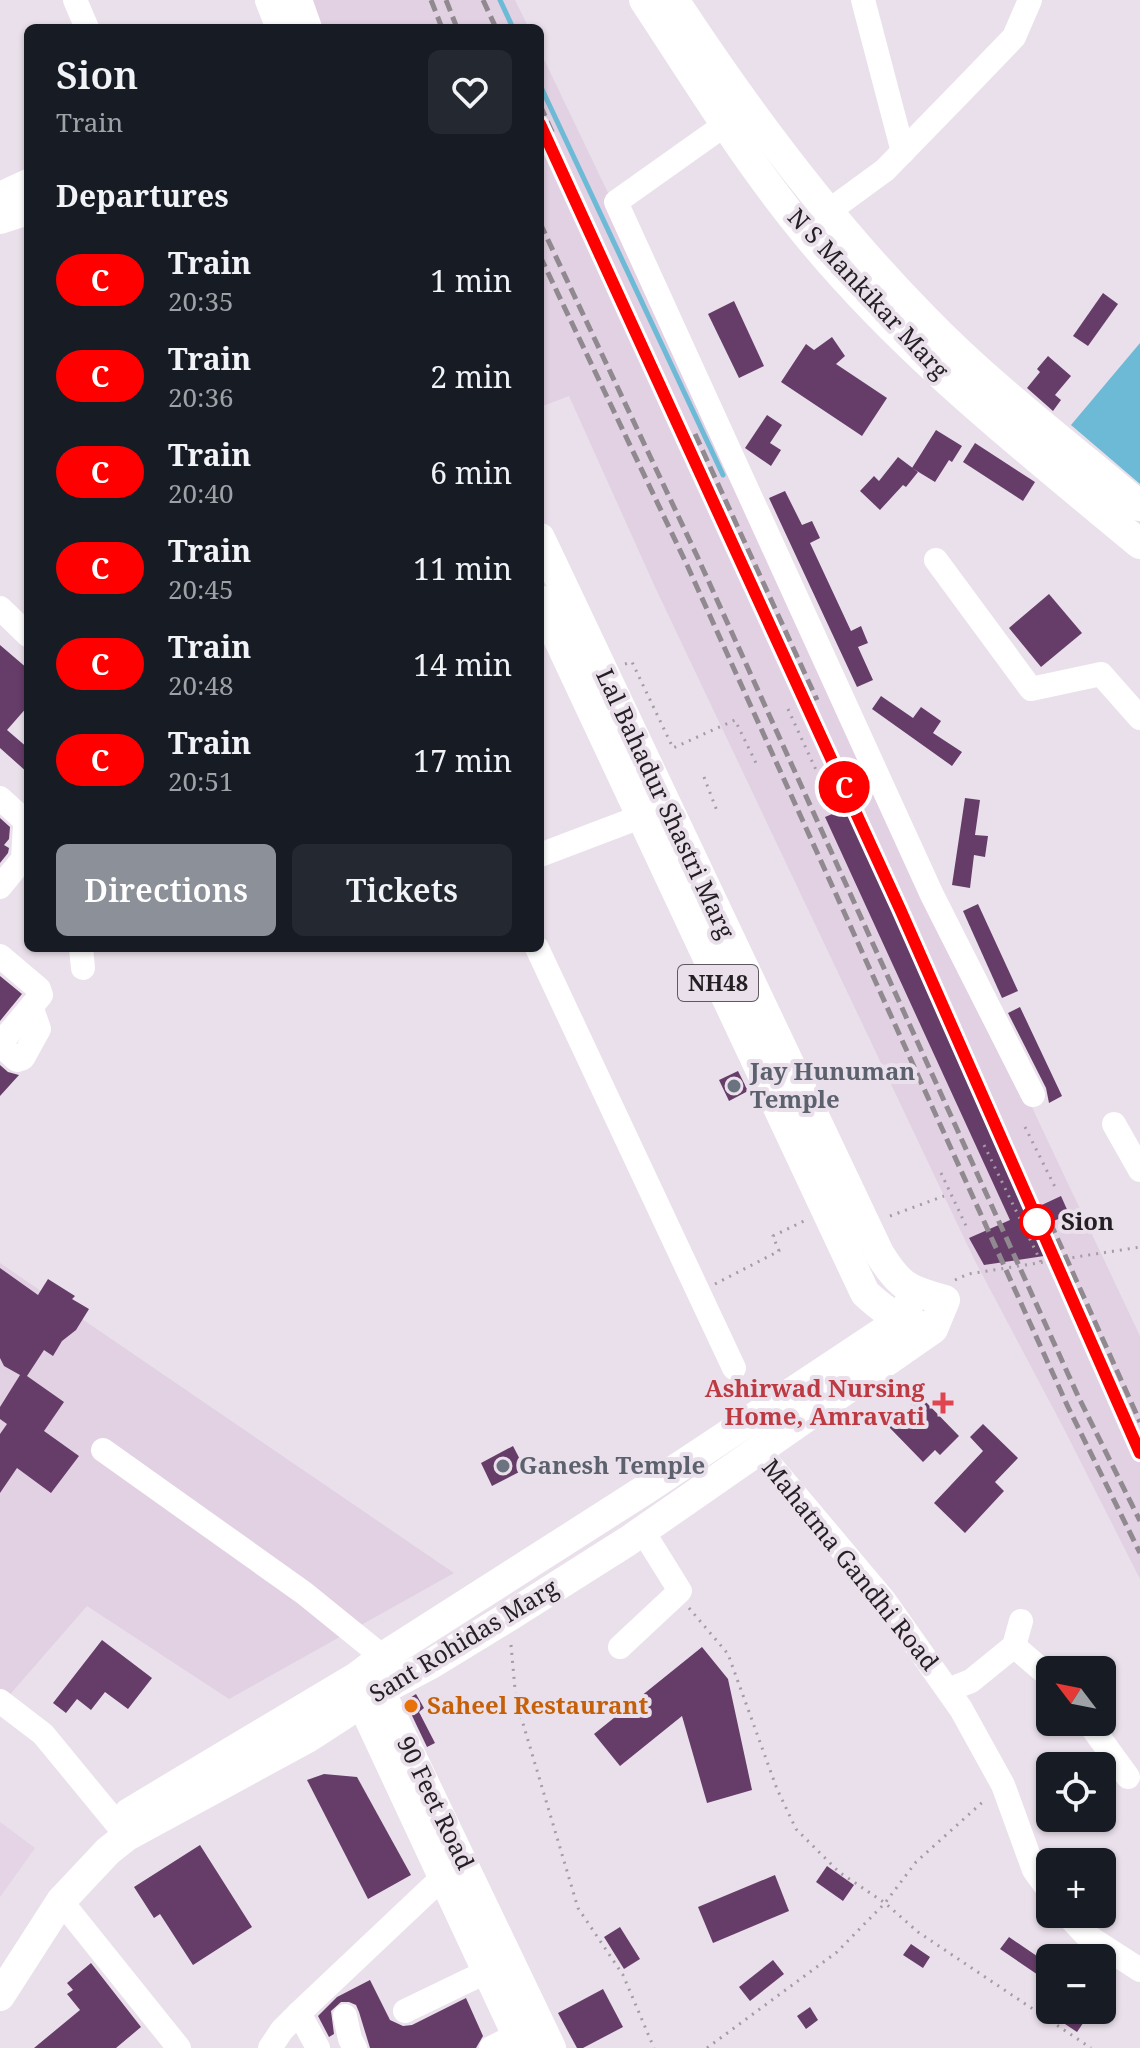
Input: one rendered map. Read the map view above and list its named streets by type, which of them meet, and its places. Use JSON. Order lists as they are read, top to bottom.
{
  "streets": {
    "main road": [
      "N S Mankikar Marg",
      "Lal Bahadur Shastri Marg",
      "NH48",
      "Sant Rohidas Marg",
      "90 Feet Road"
    ],
    "street": ["Mahatma Gandhi Road"]
  },
  "crossings": [
    ["Lal Bahadur Shastri Marg", "Sant Rohidas Marg"],
    ["Mahatma Gandhi Road", "Sant Rohidas Marg"],
    ["Sant Rohidas Marg", "90 Feet Road"]
  ],
  "places": {
    "other": [
      "Jay Hunuman Temple",
      "Sion",
      "Ganesh Temple",
      "Saheel Restaurant"
    ],
    "health": ["Ashirwad Nursing Home, Amravati"]
  },
  "north": "top left",
  "page": {
    "on_map": "C",
    "heading": [
      ["Sion", "Train"],
      "Departures"
    ],
    "list": [
      {
        "mark": "C",
        "name": "Train",
        "note": "20:35",
        "value": "1 min"
      },
      {
        "mark": "C",
        "name": "Train",
        "note": "20:36",
        "value": "2 min"
      },
      {
        "mark": "C",
        "name": "Train",
        "note": "20:40",
        "value": "6 min"
      },
      {
        "mark": "C",
        "name": "Train",
        "note": "20:45",
        "value": "11 min"
      },
      {
        "mark": "C",
        "name": "Train",
        "note": "20:48",
        "value": "14 min"
      },
      {
        "mark": "C",
        "name": "Train",
        "note": "20:51",
        "value": "17 min"
      }
    ],
    "buttons": ["Directions", "Tickets"],
    "map_buttons": ["+", "−"]
  }
}
